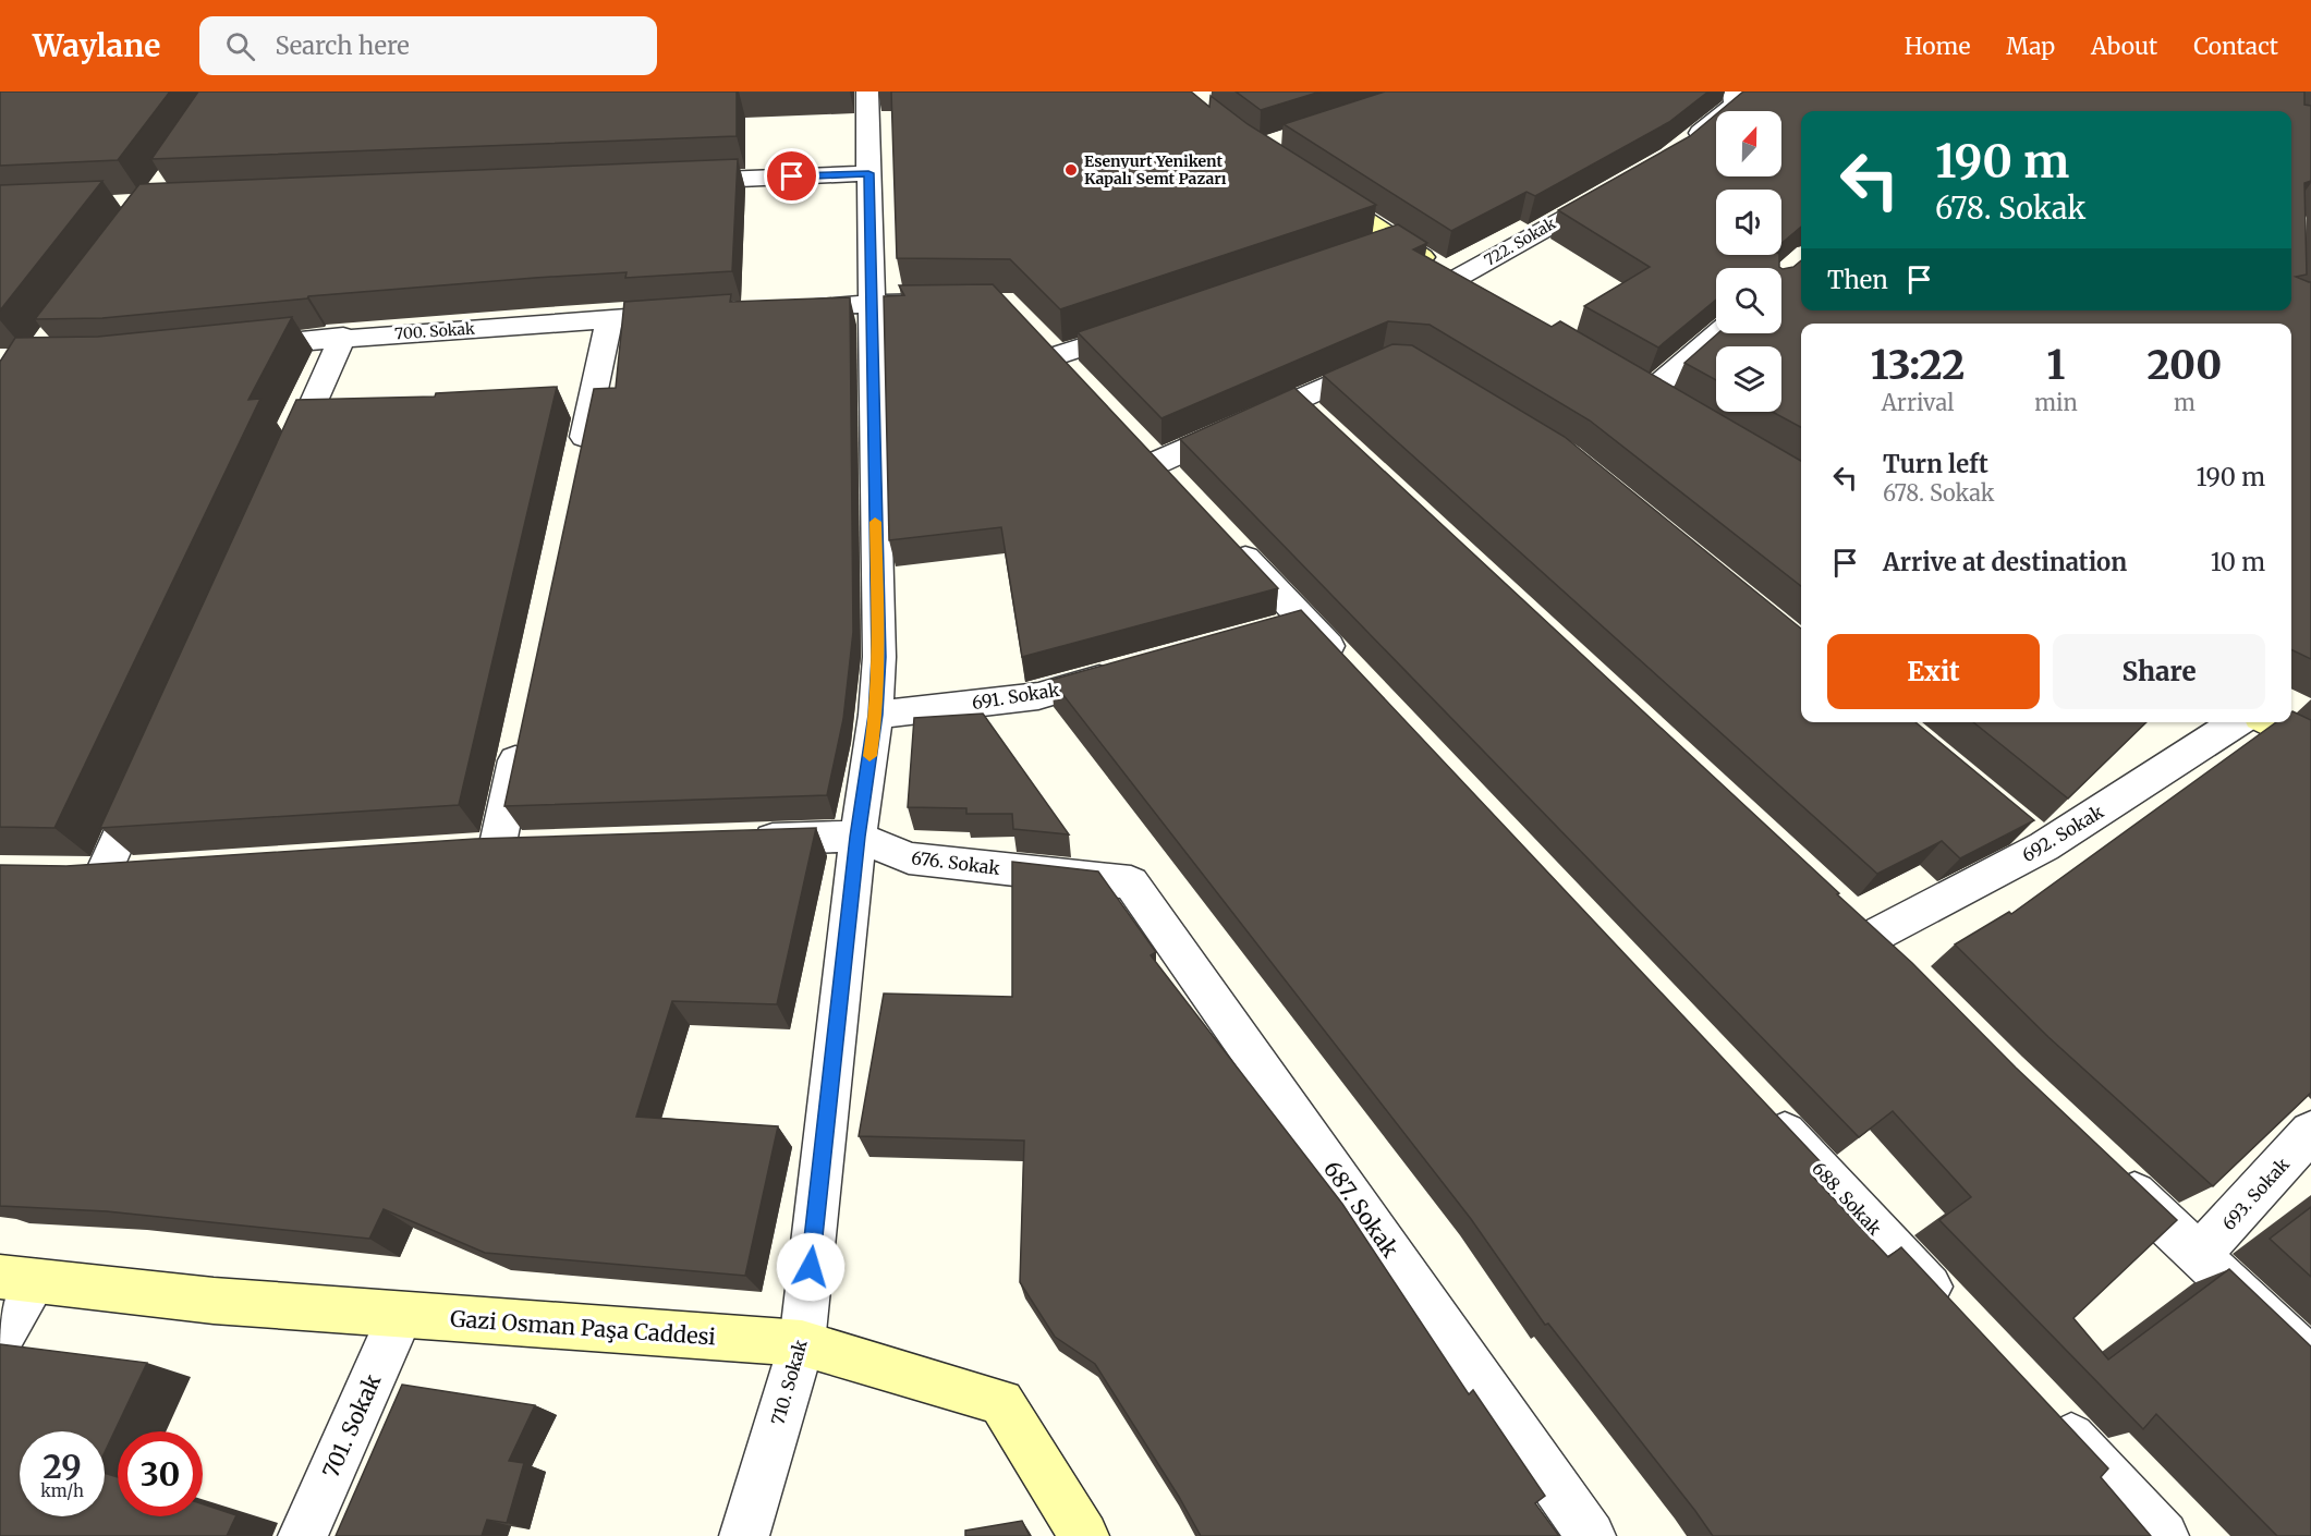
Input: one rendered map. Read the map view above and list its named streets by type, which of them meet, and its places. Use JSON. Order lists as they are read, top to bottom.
{
  "streets": {
    "street": [
      "722. Sokak",
      "700. Sokak",
      "691. Sokak",
      "692. Sokak",
      "676. Sokak",
      "693. Sokak",
      "688. Sokak",
      "687. Sokak",
      "Gazi Osman Paşa Caddesi",
      "710. Sokak",
      "701. Sokak"
    ]
  },
  "crossings": [
    ["691. Sokak", "710. Sokak"],
    ["676. Sokak", "687. Sokak"],
    ["676. Sokak", "710. Sokak"],
    ["Gazi Osman Paşa Caddesi", "710. Sokak"],
    ["Gazi Osman Paşa Caddesi", "701. Sokak"]
  ],
  "places": ["Esenyurt Yenikent Kapalı Semt Pazarı"],
  "north": "top",
  "page": {
    "header": "Waylane",
    "search": "Search here",
    "nav": [
      "Home",
      "Map",
      "About",
      "Contact"
    ],
    "turn": ["190 m", "678. Sokak"],
    "then": "Then",
    "eta": [
      "13:22",
      "Arrival",
      "1",
      "min",
      "200",
      "m"
    ],
    "list": [
      {
        "name": "Turn left",
        "note": "678. Sokak",
        "value": "190 m"
      },
      {
        "name": "Arrive at destination",
        "value": "10 m"
      }
    ],
    "buttons": ["Exit", "Share"],
    "speed": "29 km/h",
    "limit": "30"
  }
}
